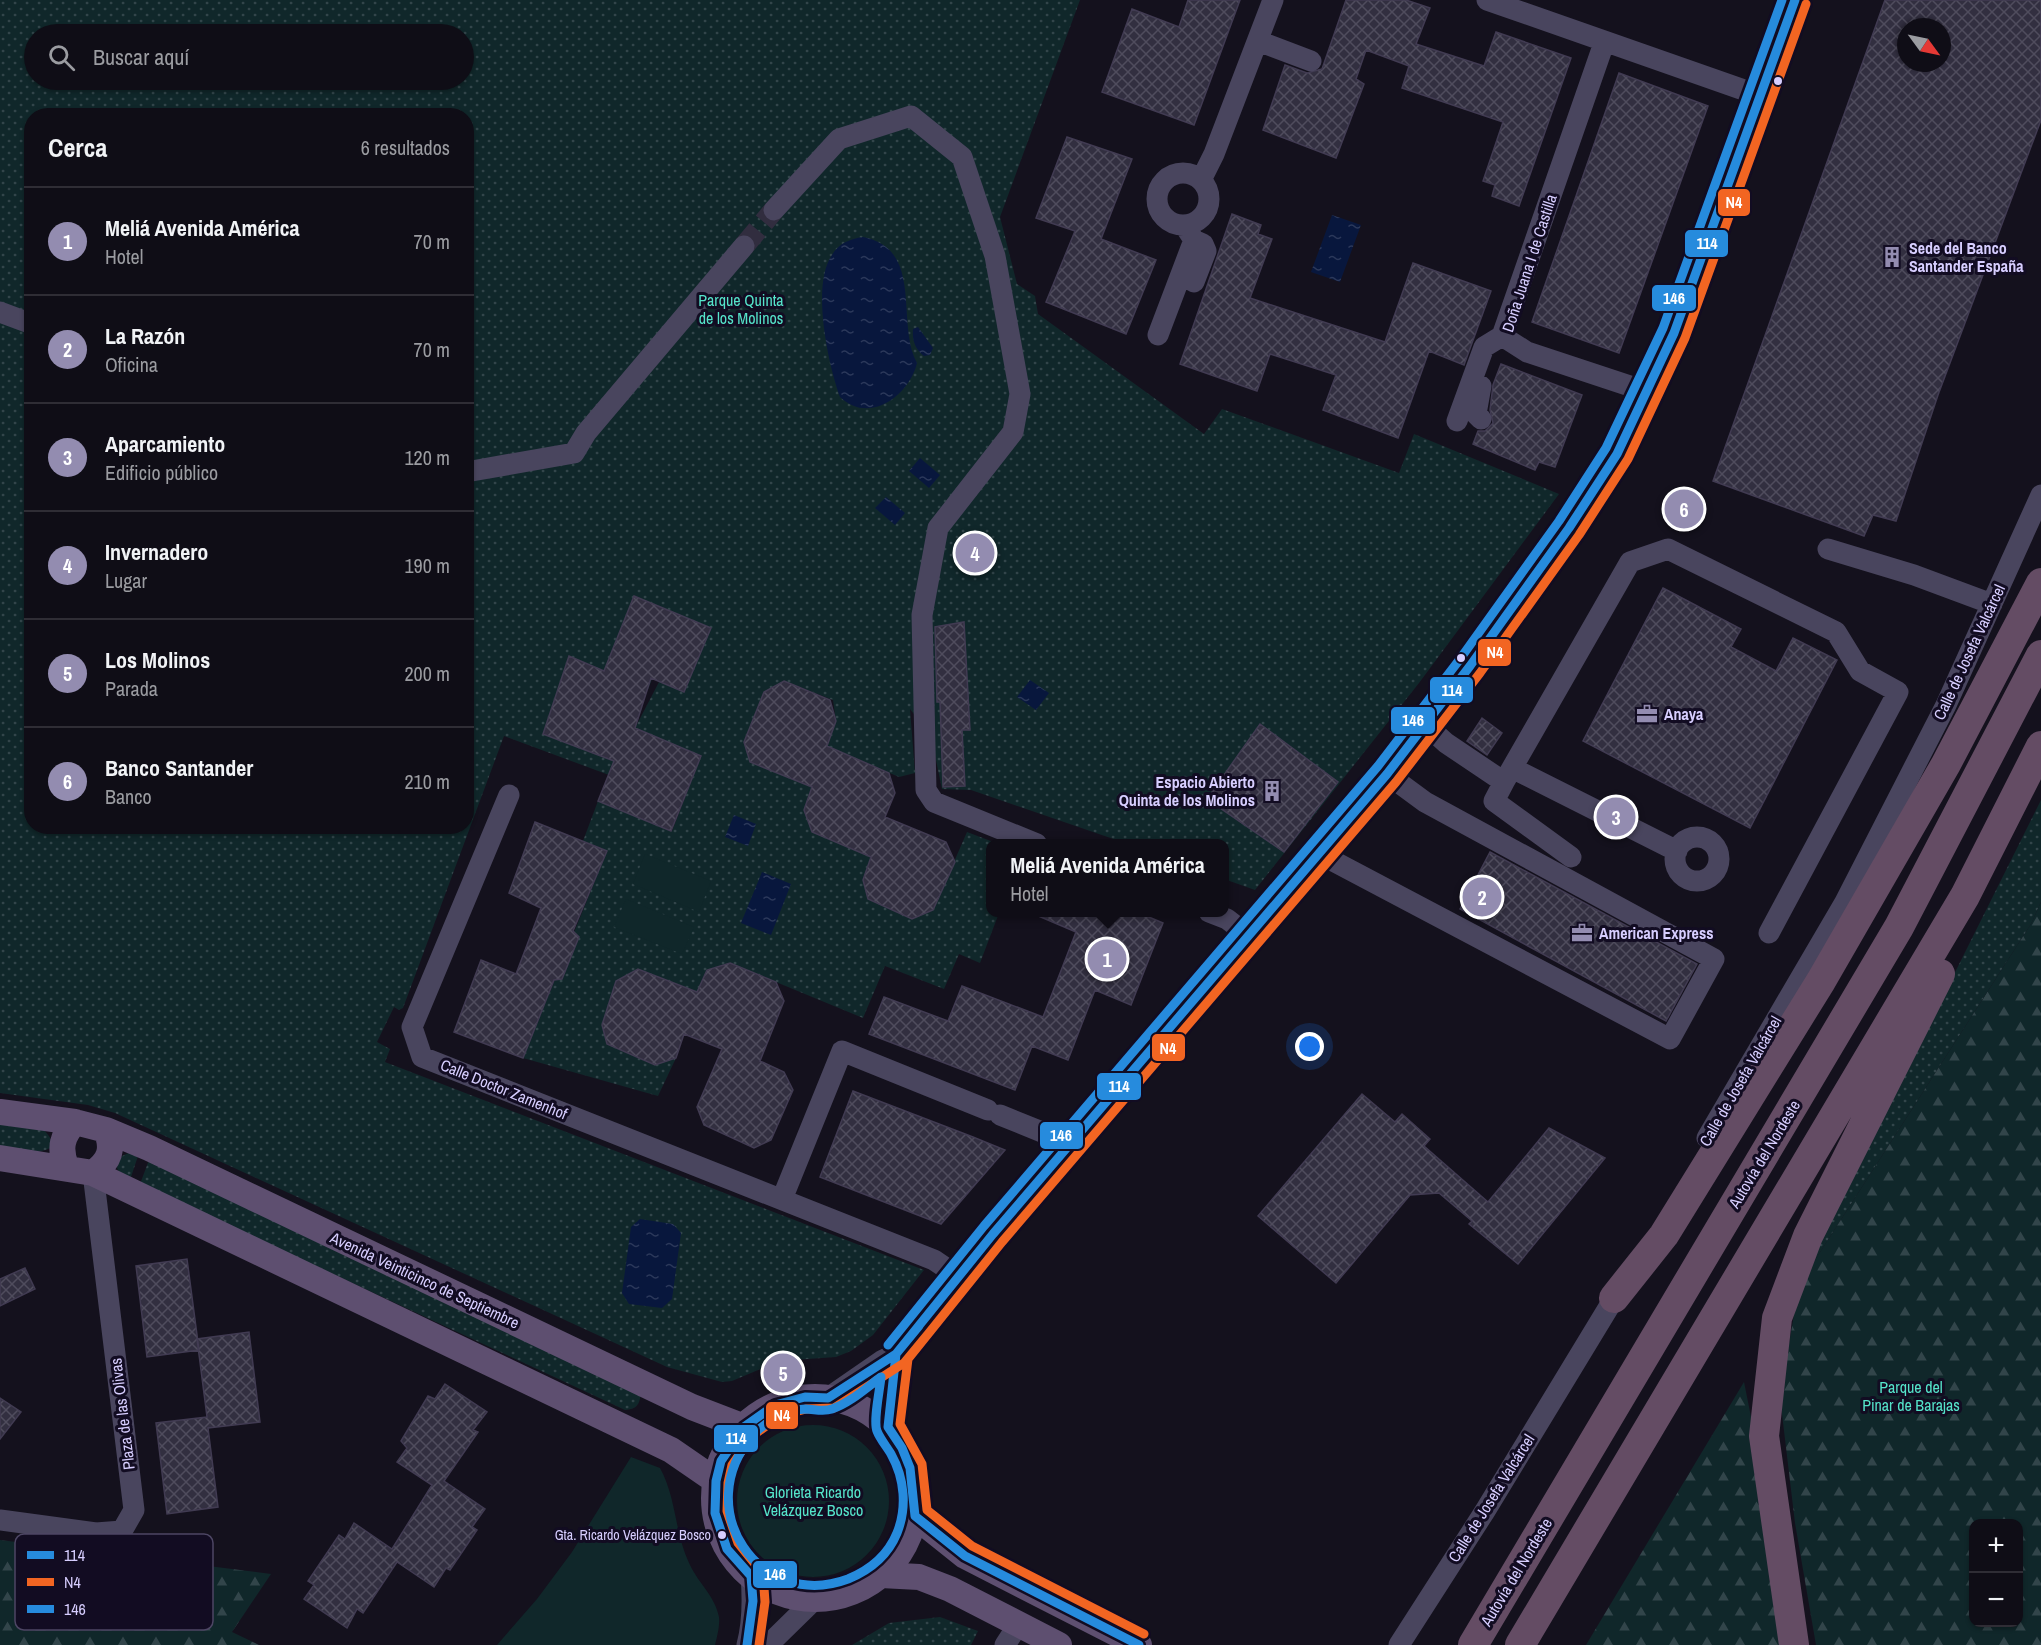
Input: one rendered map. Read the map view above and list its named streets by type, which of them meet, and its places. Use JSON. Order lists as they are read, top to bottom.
{
  "streets": {
    "highway": ["Autovía del Nordeste"],
    "main road": ["Avenida Veinticinco de Septiembre"],
    "street": [
      "Doña Juana I de Castilla",
      "Calle de Josefa Valcárcel",
      "Calle Doctor Zamenhof",
      "Plaza de las Olivas"
    ]
  },
  "crossings": [
    ["Avenida Veinticinco de Septiembre", "Plaza de las Olivas"]
  ],
  "parks": ["Parque Quinta de los Molinos", "Parque del Pinar de Barajas", "Glorieta Ricardo Velázquez Bosco"],
  "places": {
    "building": ["Sede del Banco Santander España", "Espacio Abierto Quinta de los Molinos"],
    "office": ["Anaya", "American Express"],
    "other": ["Gta. Ricardo Velázquez Bosco"]
  },
  "lines": ["transit line 114", "transit line 146", "transit line N4"],
  "legend": ["114", "N4", "146"],
  "north": "bottom right",
  "page": {
    "search": "Buscar aquí",
    "heading": ["Cerca", "6 resultados"],
    "list": [
      {
        "mark": "1",
        "name": "Meliá Avenida América",
        "note": "Hotel",
        "value": "70 m"
      },
      {
        "mark": "2",
        "name": "La Razón",
        "note": "Oficina",
        "value": "70 m"
      },
      {
        "mark": "3",
        "name": "Aparcamiento",
        "note": "Edificio público",
        "value": "120 m"
      },
      {
        "mark": "4",
        "name": "Invernadero",
        "note": "Lugar",
        "value": "190 m"
      },
      {
        "mark": "5",
        "name": "Los Molinos",
        "note": "Parada",
        "value": "200 m"
      },
      {
        "mark": "6",
        "name": "Banco Santander",
        "note": "Banco",
        "value": "210 m"
      }
    ],
    "pins": [
      "6",
      "4",
      "3",
      "2",
      "1",
      "5"
    ],
    "popup": ["Meliá Avenida América", "Hotel"],
    "map_buttons": ["+", "−"]
  }
}
